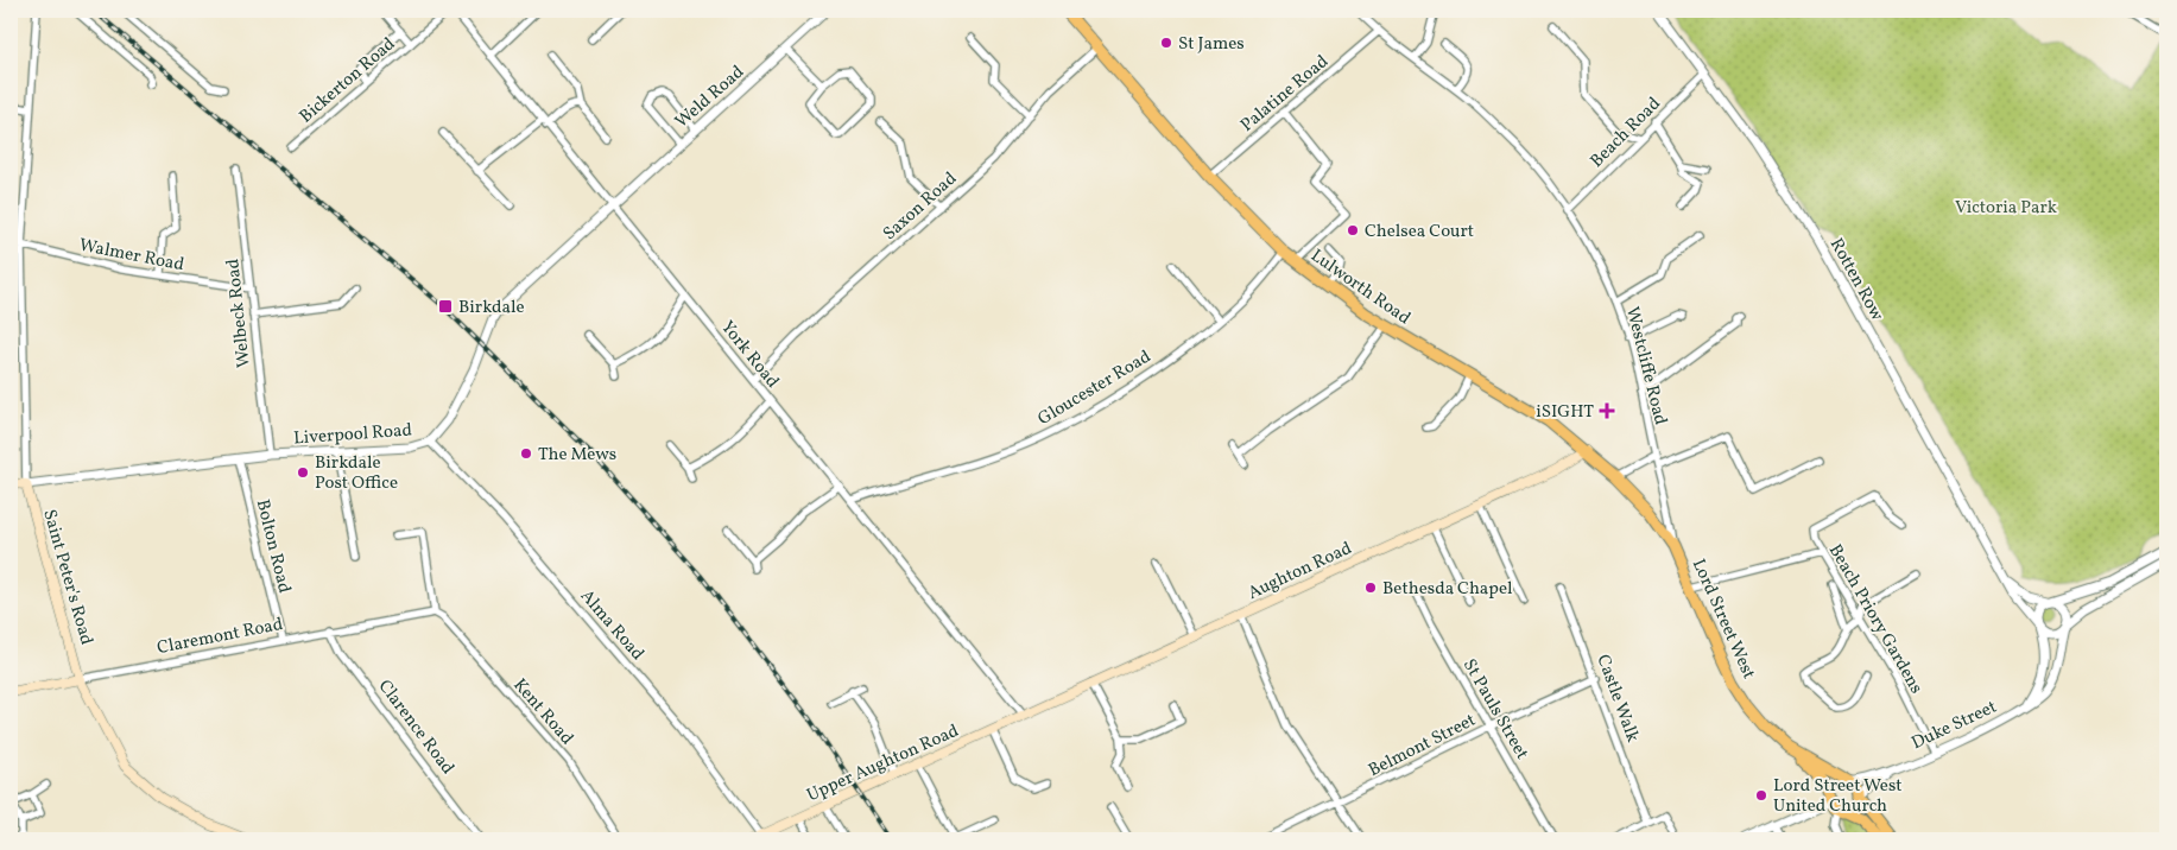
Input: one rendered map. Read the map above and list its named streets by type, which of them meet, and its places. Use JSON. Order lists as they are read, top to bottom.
{
  "streets": {
    "highway": ["Lulworth Road", "Lord Street West"],
    "main road": [
      "Liverpool Road",
      "Aughton Road",
      "Saint Peter's Road",
      "Claremont Road",
      "Upper Aughton Road"
    ],
    "street": [
      "Bickerton Road",
      "Palatine Road",
      "Weld Road",
      "Beach Road",
      "Saxon Road",
      "Walmer Road",
      "Rotten Row",
      "Welbeck Road",
      "York Road",
      "Westcliffe Road",
      "Gloucester Road",
      "Bolton Road",
      "Beach Priory Gardens",
      "Alma Road",
      "Castle Walk",
      "St Pauls Street",
      "Kent Road",
      "Duke Street",
      "Clarence Road",
      "Belmont Street"
    ]
  },
  "crossings": [
    ["Palatine Road", "Lulworth Road"],
    ["Palatine Road", "Westcliffe Road"],
    ["Weld Road", "York Road"],
    ["Weld Road", "Liverpool Road"],
    ["Beach Road", "Rotten Row"],
    ["Beach Road", "Westcliffe Road"],
    ["Saxon Road", "Lulworth Road"],
    ["Saxon Road", "York Road"],
    ["Walmer Road", "Welbeck Road"],
    ["Rotten Row", "Duke Street"],
    ["Lulworth Road", "Westcliffe Road"],
    ["Lulworth Road", "Gloucester Road"],
    ["Lulworth Road", "Aughton Road"],
    ["Lulworth Road", "Lord Street West"],
    ["Welbeck Road", "Liverpool Road"],
    ["York Road", "Gloucester Road"],
    ["York Road", "Liverpool Road"],
    ["York Road", "Aughton Road"],
    ["York Road", "Upper Aughton Road"],
    ["Westcliffe Road", "Lord Street West"],
    ["Liverpool Road", "Bolton Road"],
    ["Liverpool Road", "Saint Peter's Road"],
    ["Liverpool Road", "Alma Road"],
    ["Bolton Road", "Claremont Road"],
    ["Aughton Road", "Upper Aughton Road"],
    ["Saint Peter's Road", "Claremont Road"],
    ["Lord Street West", "Duke Street"],
    ["Beach Priory Gardens", "Duke Street"],
    ["Alma Road", "Upper Aughton Road"],
    ["Claremont Road", "Kent Road"],
    ["Claremont Road", "Clarence Road"],
    ["Castle Walk", "Belmont Street"],
    ["St Pauls Street", "Belmont Street"]
  ],
  "parks": ["Victoria Park"],
  "places": {
    "other": [
      "St James",
      "Chelsea Court",
      "The Mews",
      "Birkdale Post Office",
      "Bethesda Chapel",
      "Lord Street West United Church"
    ],
    "transit": ["Birkdale"],
    "health": ["iSIGHT"]
  }
}
